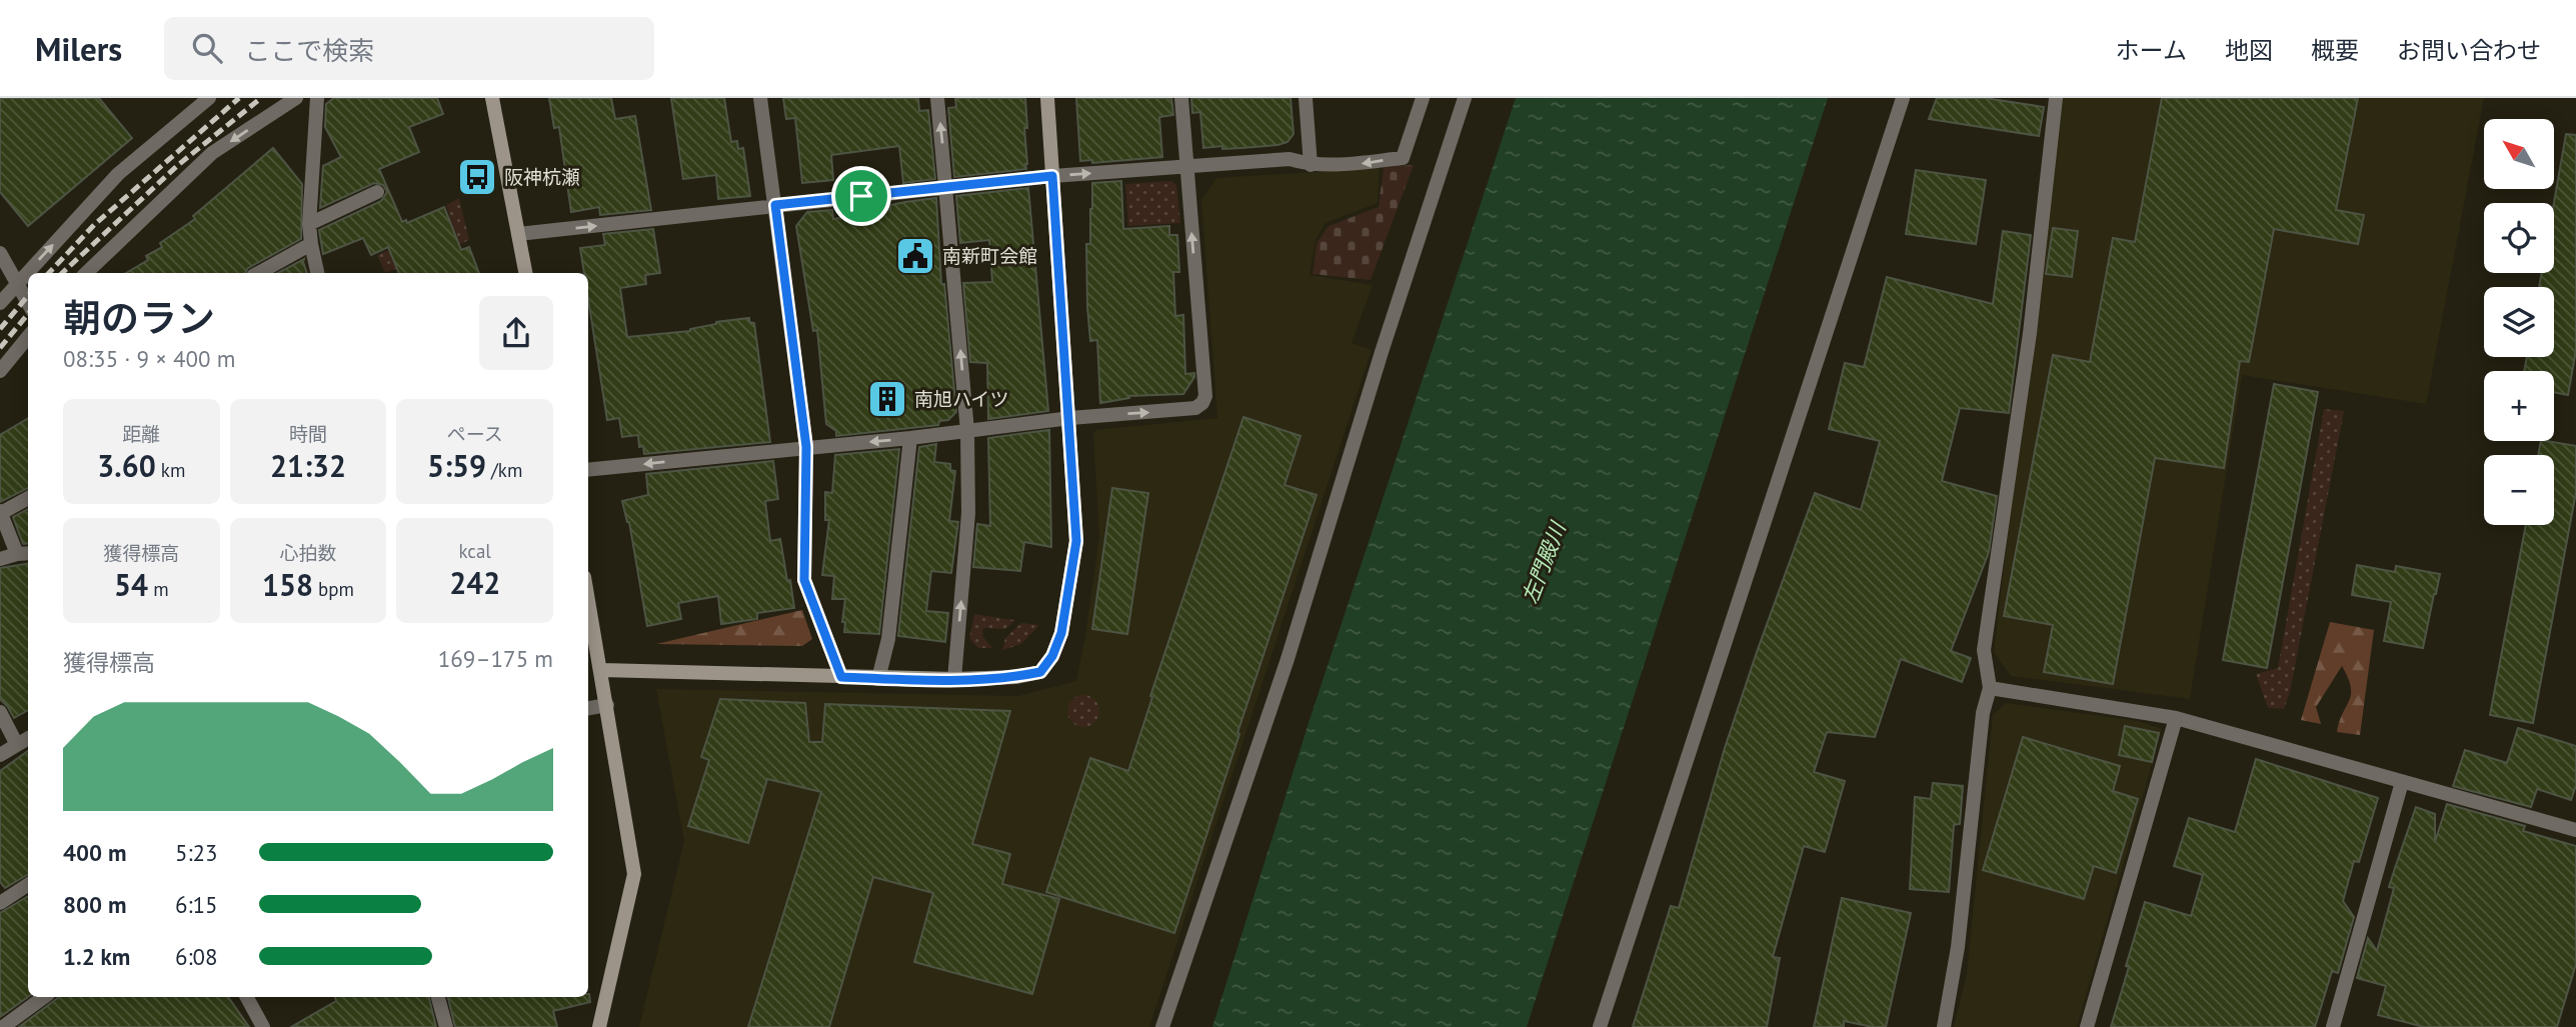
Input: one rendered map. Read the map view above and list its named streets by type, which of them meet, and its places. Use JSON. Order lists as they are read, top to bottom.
{
  "water": ["左門殿川"],
  "places": {
    "bus stop": ["阪神杭瀬"],
    "public building": ["南新町会館"],
    "building": ["南旭ハイツ"]
  },
  "north": "top left",
  "page": {
    "header": "Milers",
    "search": "ここで検索",
    "nav": [
      "ホーム",
      "地図",
      "概要",
      "お問い合わせ"
    ],
    "map_buttons": ["+", "−"],
    "heading": ["朝のラン", "08:35 · 9 × 400 m"],
    "stats": [
      ["距離", "3.60 km"],
      ["時間", "21:32"],
      ["ペース", "5:59 /km"],
      ["獲得標高", "54 m"],
      ["心拍数", "158 bpm"],
      ["kcal", "242"]
    ],
    "chart": ["獲得標高", "169–175 m"],
    "list": [
      {
        "name": "400 m",
        "note": "5:23"
      },
      {
        "name": "800 m",
        "note": "6:15"
      },
      {
        "name": "1.2 km",
        "note": "6:08"
      }
    ]
  }
}
